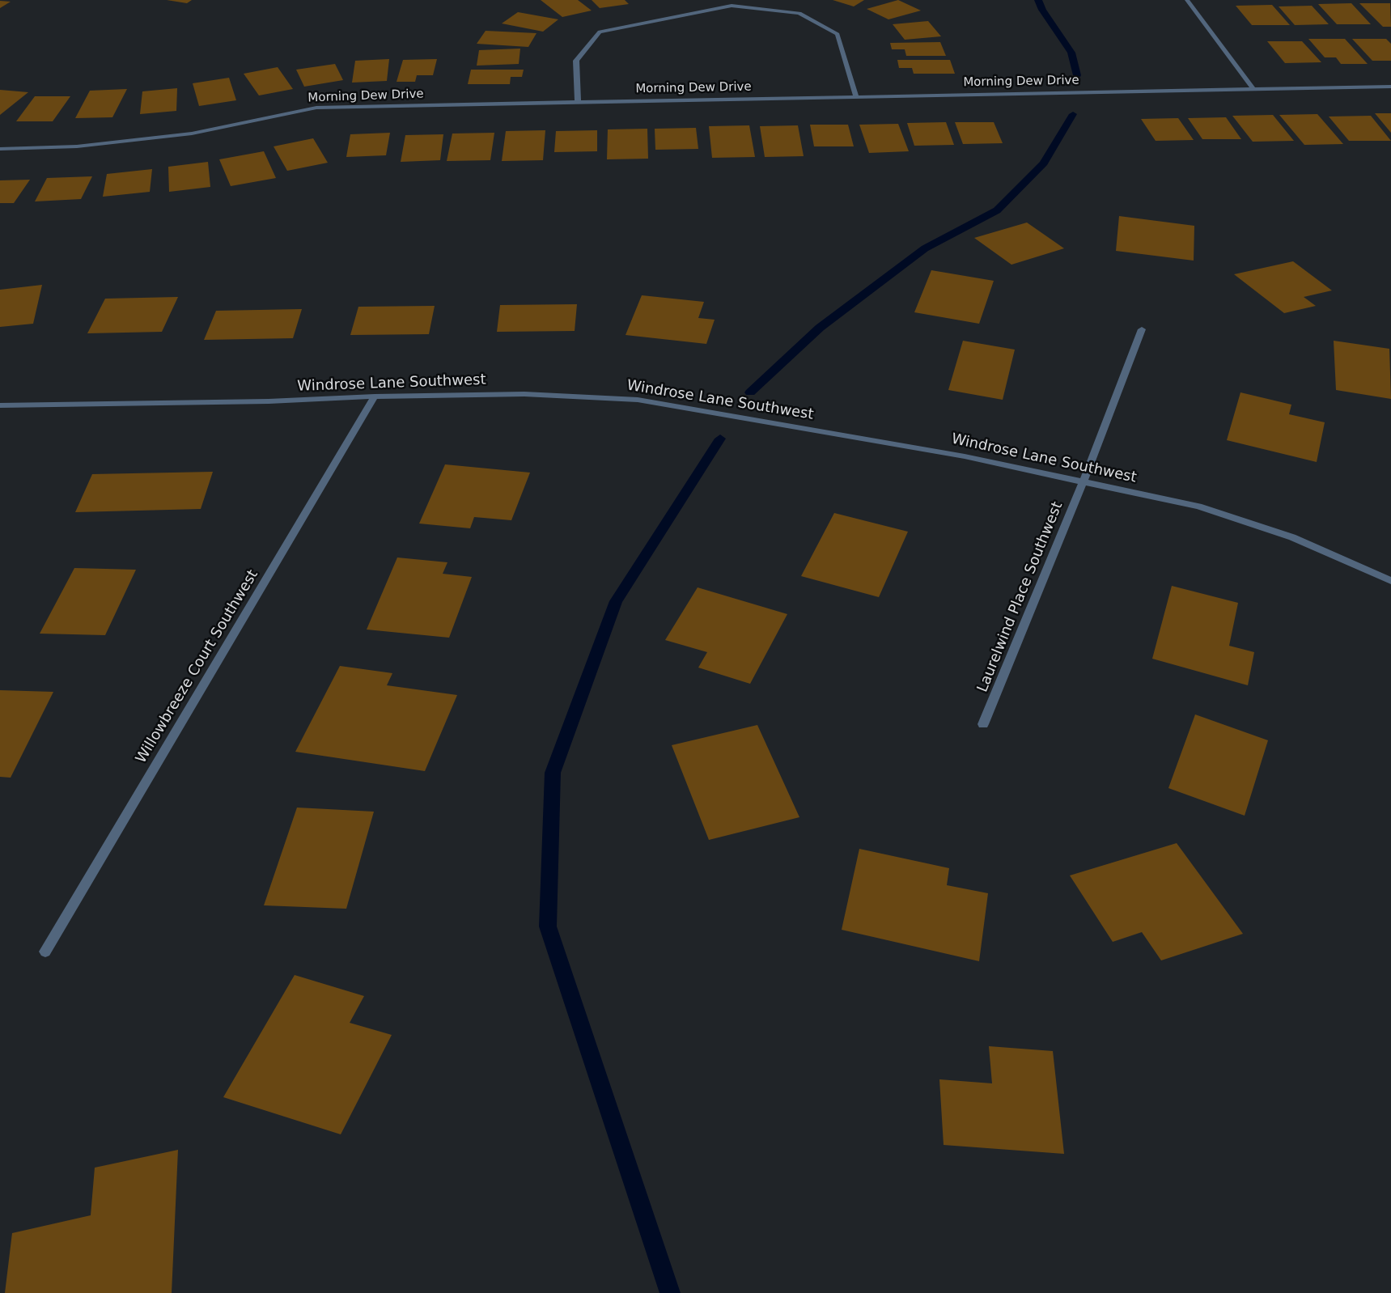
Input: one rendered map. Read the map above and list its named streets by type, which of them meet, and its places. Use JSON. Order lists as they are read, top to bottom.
{
  "streets": {
    "street": [
      "Morning Dew Drive",
      "Windrose Lane Southwest",
      "Laurelwind Place Southwest",
      "Willowbreeze Court Southwest"
    ]
  },
  "crossings": [
    ["Windrose Lane Southwest", "Laurelwind Place Southwest"],
    ["Windrose Lane Southwest", "Willowbreeze Court Southwest"]
  ]
}
